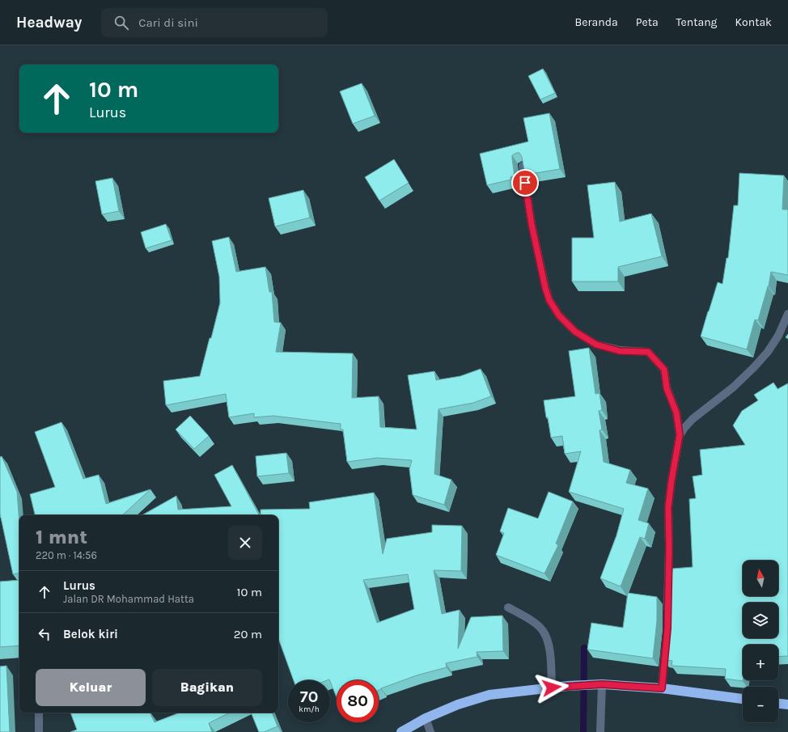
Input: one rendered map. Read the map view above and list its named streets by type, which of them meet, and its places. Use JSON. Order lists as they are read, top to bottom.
{
  "north": "top",
  "page": {
    "header": "Headway",
    "search": "Cari di sini",
    "nav": [
      "Beranda",
      "Peta",
      "Tentang",
      "Kontak"
    ],
    "turn": ["10 m", "Lurus"],
    "heading": ["1 mnt", "220 m · 14:56"],
    "map_buttons": ["+", "−"],
    "list": [
      {
        "name": "Lurus",
        "note": "Jalan DR Mohammad Hatta",
        "value": "10 m"
      },
      {
        "name": "Belok kiri",
        "value": "20 m"
      }
    ],
    "buttons": ["Keluar", "Bagikan"],
    "speed": "70 km/h",
    "limit": "80"
  }
}
